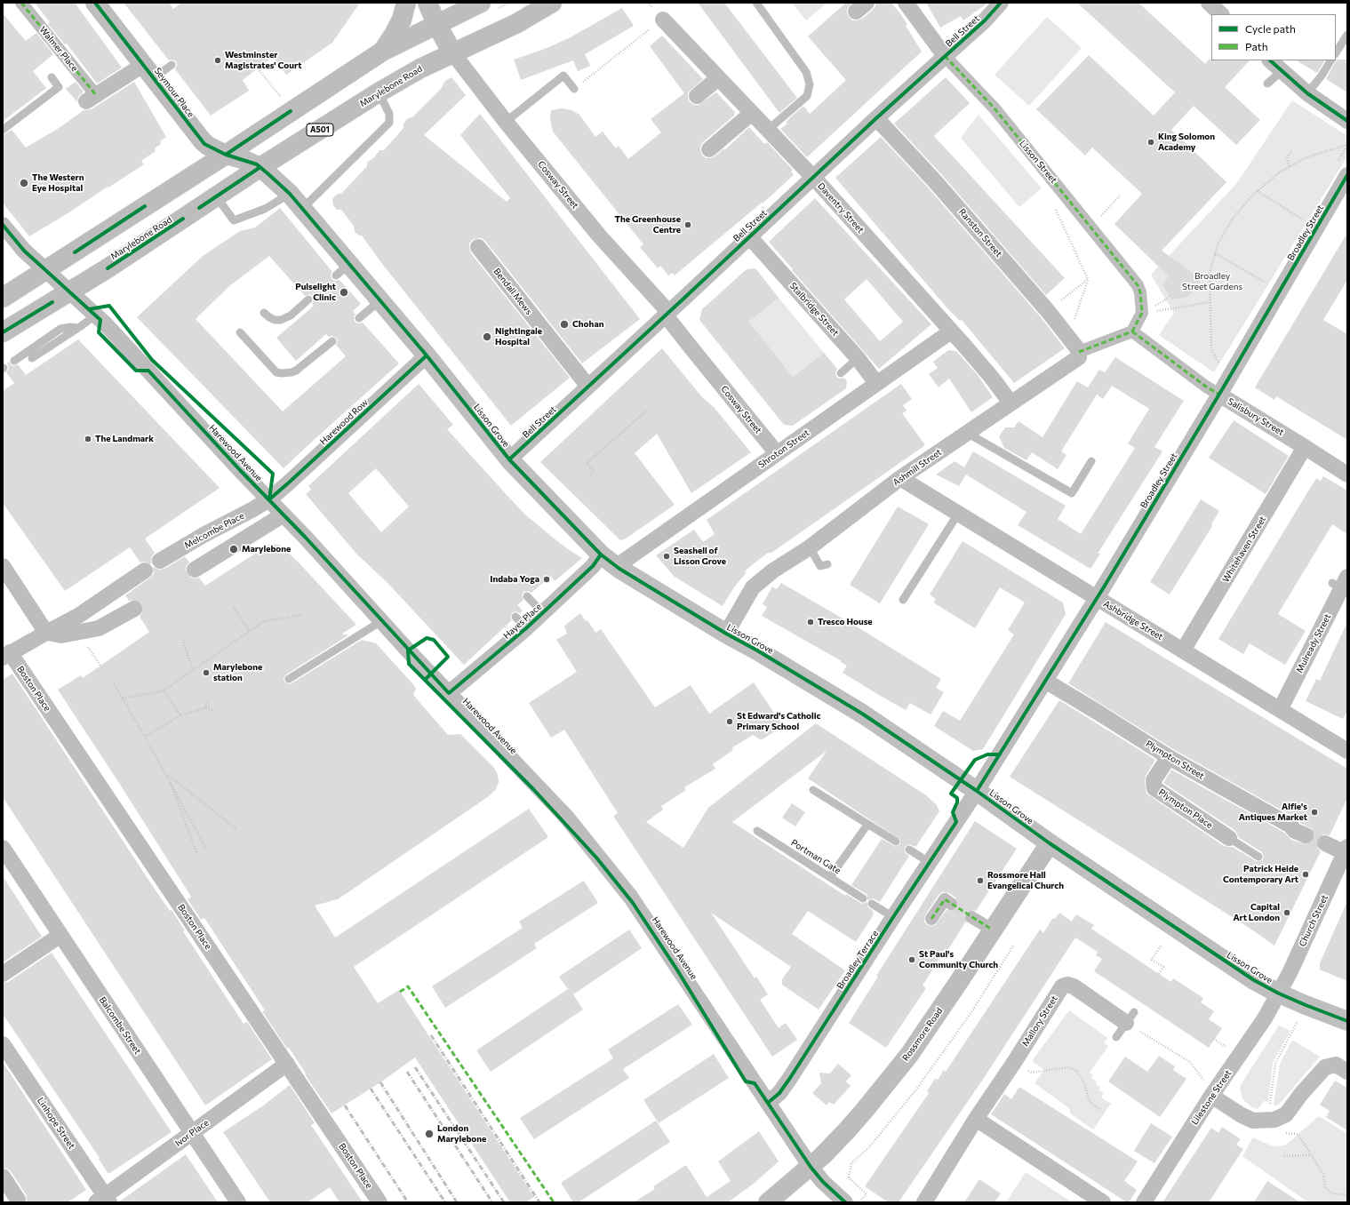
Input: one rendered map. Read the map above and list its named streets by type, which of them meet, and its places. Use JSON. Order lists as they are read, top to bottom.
{
  "streets": {
    "main road": [
      "Marylebone Road",
      "Seymour Place",
      "A501",
      "Lisson Grove",
      "Rossmore Road"
    ],
    "street": [
      "Bell Street",
      "Walmer Place",
      "Lisson Street",
      "Cosway Street",
      "Daventry Street",
      "Ranston Street",
      "Broadley Street",
      "Bendall Mews",
      "Stalbridge Street",
      "Salisbury Street",
      "Harewood Row",
      "Shroton Street",
      "Harewood Avenue",
      "Ashmill Street",
      "Melcombe Place",
      "Whitehaven Street",
      "Ashbridge Street",
      "Hayes Place",
      "Mulready Street",
      "Boston Place",
      "Plympton Street",
      "Plympton Place",
      "Church Street",
      "Broadley Terrace",
      "Mallory Street",
      "Balcombe Street",
      "Lilestone Street",
      "Linhope Street",
      "Ivor Place"
    ],
    "lane": ["Portman Gate"]
  },
  "crossings": [
    ["Bell Street", "Lisson Street"],
    ["Bell Street", "Cosway Street"],
    ["Bell Street", "Daventry Street"],
    ["Bell Street", "Ranston Street"],
    ["Bell Street", "Bendall Mews"],
    ["Bell Street", "Stalbridge Street"],
    ["Bell Street", "Lisson Grove"],
    ["Marylebone Road", "Seymour Place"],
    ["Marylebone Road", "Cosway Street"],
    ["Marylebone Road", "Lisson Grove"],
    ["Marylebone Road", "Harewood Avenue"],
    ["Seymour Place", "Lisson Grove"],
    ["Cosway Street", "Shroton Street"],
    ["Daventry Street", "Shroton Street"],
    ["Daventry Street", "Ashmill Street"],
    ["Ranston Street", "Ashmill Street"],
    ["Broadley Street", "Salisbury Street"],
    ["Broadley Street", "Lisson Grove"],
    ["Broadley Street", "Ashbridge Street"],
    ["Broadley Street", "Plympton Street"],
    ["Broadley Street", "Broadley Terrace"],
    ["Stalbridge Street", "Shroton Street"],
    ["Salisbury Street", "Whitehaven Street"],
    ["Harewood Row", "Lisson Grove"],
    ["Harewood Row", "Harewood Avenue"],
    ["Harewood Row", "Melcombe Place"],
    ["Lisson Grove", "Shroton Street"],
    ["Lisson Grove", "Ashmill Street"],
    ["Lisson Grove", "Hayes Place"],
    ["Lisson Grove", "Church Street"],
    ["Lisson Grove", "Broadley Terrace"],
    ["Lisson Grove", "Rossmore Road"],
    ["Lisson Grove", "Lilestone Street"],
    ["Shroton Street", "Hayes Place"],
    ["Harewood Avenue", "Melcombe Place"],
    ["Harewood Avenue", "Hayes Place"],
    ["Harewood Avenue", "Broadley Terrace"],
    ["Harewood Avenue", "Rossmore Road"],
    ["Ashmill Street", "Ashbridge Street"],
    ["Whitehaven Street", "Ashbridge Street"],
    ["Ashbridge Street", "Mulready Street"],
    ["Boston Place", "Ivor Place"],
    ["Plympton Street", "Plympton Place"],
    ["Church Street", "Lilestone Street"],
    ["Balcombe Street", "Ivor Place"],
    ["Linhope Street", "Ivor Place"]
  ],
  "parks": ["Broadley Street Gardens"],
  "places": [
    "Westminster Magistrates' Court",
    "King Solomon Academy",
    "The Western Eye Hospital",
    "The Greenhouse Centre",
    "Pulselight Clinic",
    "Chohan",
    "Nightingale Hospital",
    "The Landmark",
    "Marylebone",
    "Seashell of Lisson Grove",
    "Indaba Yoga",
    "Tresco House",
    "Marylebone station",
    "St Edward's Catholic Primary School",
    "Alfie's Antiques Market",
    "Patrick Heide Contemporary Art",
    "Rossmore Hall Evangelical Church",
    "Capital Art London",
    "St Paul's Community Church",
    "London Marylebone"
  ],
  "legend": ["Cycle path", "Path"]
}
